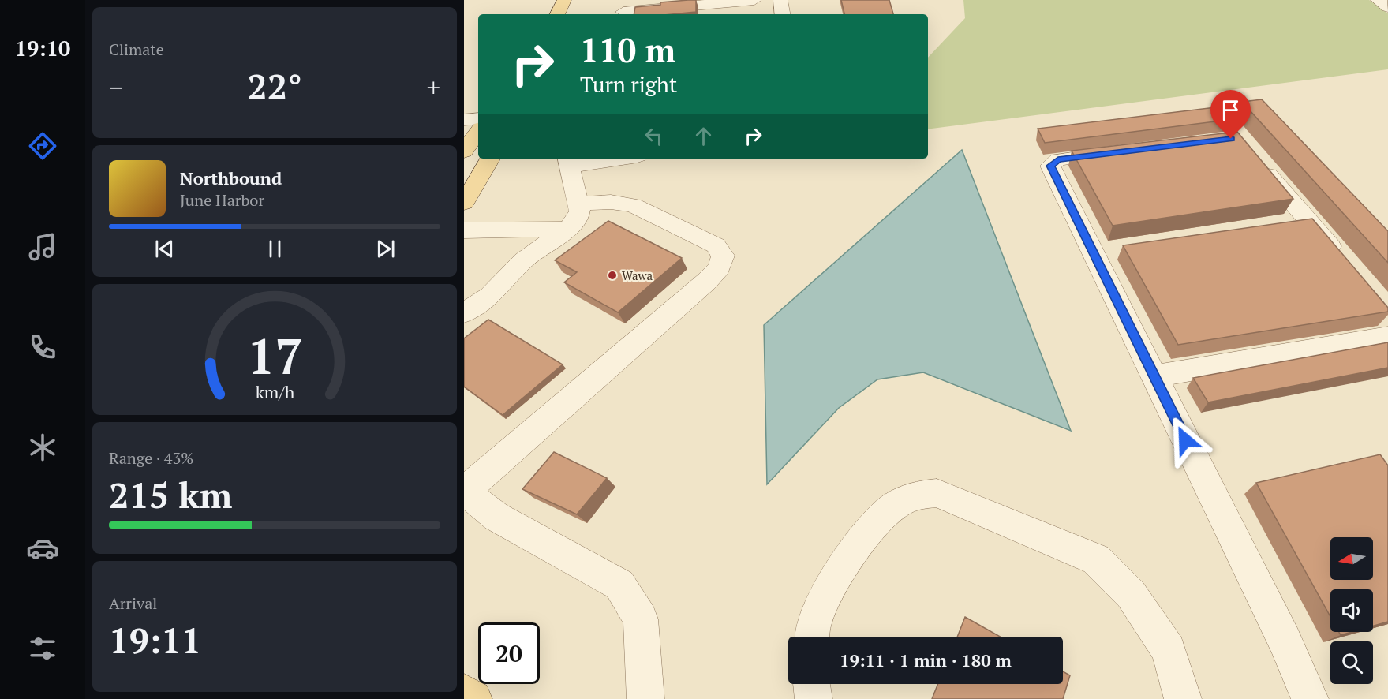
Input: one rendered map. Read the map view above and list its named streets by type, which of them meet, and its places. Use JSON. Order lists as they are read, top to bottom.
{
  "places": ["Wawa"],
  "north": "left",
  "page": {
    "tabs": "19:10",
    "tile": [
      "Climate",
      ["Range · 43%", "215 km"],
      ["Arrival", "19:11"]
    ],
    "turn": ["110 m", "Turn right"],
    "heat": ["−", "22°", "+"],
    "song": ["Northbound", "June Harbor"],
    "limit": "20",
    "trip": "19:11 · 1 min · 180 m",
    "gauge": ["17", "km/h"]
  }
}
